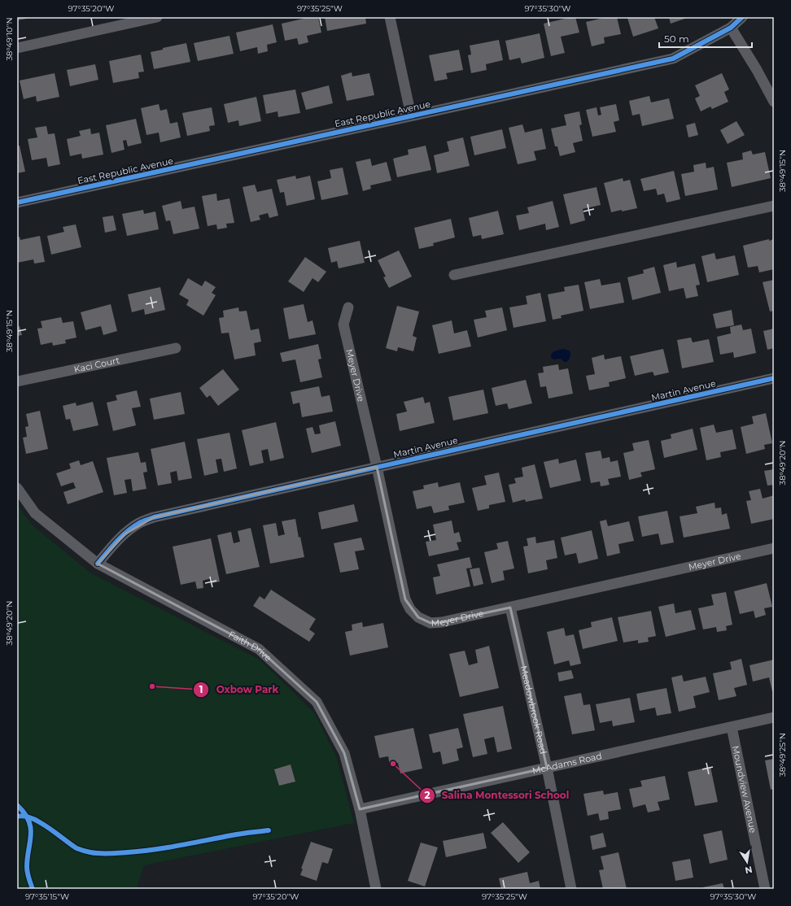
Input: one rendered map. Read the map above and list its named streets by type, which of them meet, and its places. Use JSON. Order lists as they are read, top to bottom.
{
  "streets": {
    "street": [
      "East Republic Avenue",
      "Kaci Court",
      "Meyer Drive",
      "Martin Avenue",
      "Faith Drive",
      "Meadowbrook Road",
      "McAdams Road",
      "Moundview Avenue"
    ]
  },
  "crossings": [
    ["Meyer Drive", "Martin Avenue"],
    ["Meyer Drive", "Meadowbrook Road"],
    ["Martin Avenue", "Faith Drive"],
    ["Faith Drive", "McAdams Road"],
    ["Meadowbrook Road", "McAdams Road"],
    ["McAdams Road", "Moundview Avenue"]
  ],
  "places": ["Oxbow Park", "Salina Montessori School"],
  "scale_bar": "50 m",
  "north": "bottom",
  "coordinates": [
    "97°35'20\"W",
    "97°35'25\"W",
    "97°35'30\"W",
    "38°49'10\"N",
    "38°49'15\"N",
    "38°49'20\"N",
    "38°49'25\"N",
    "97°35'15\"W"
  ]
}
